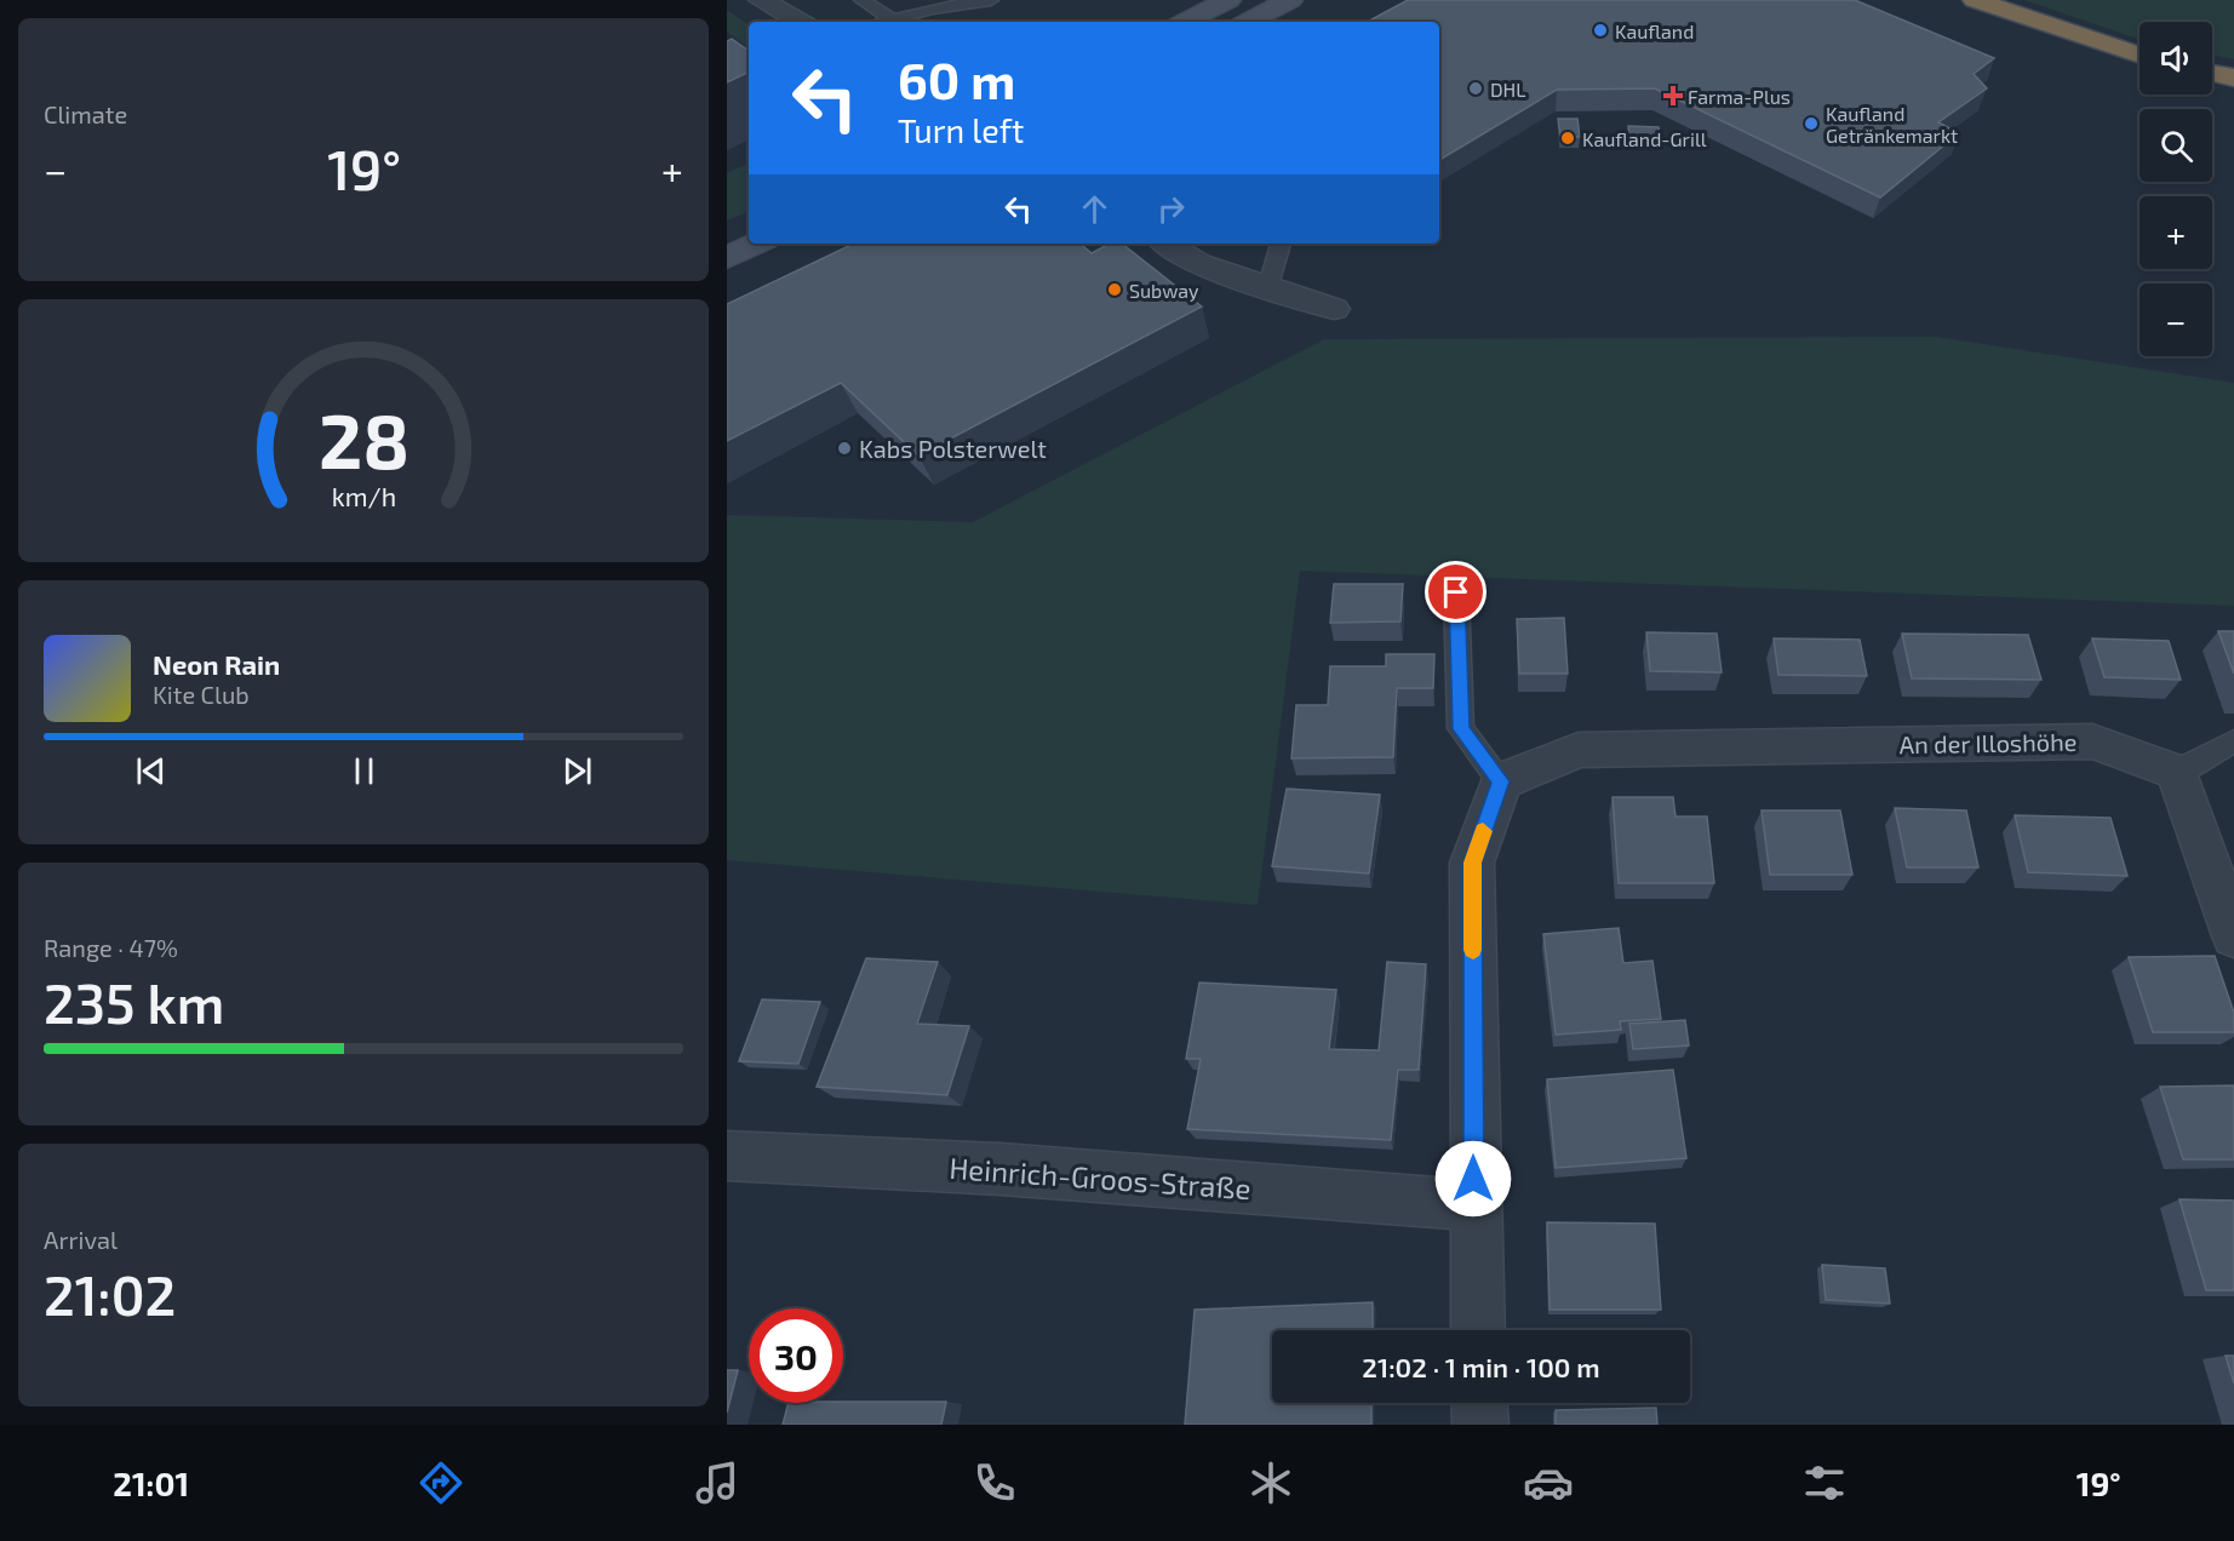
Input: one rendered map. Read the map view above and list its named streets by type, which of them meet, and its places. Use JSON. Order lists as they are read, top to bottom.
{
  "streets": {
    "street": ["An der Illoshöhe", "Heinrich-Groos-Straße"]
  },
  "places": {
    "other": [
      "Kaufland",
      "DHL",
      "Kaufland Getränkemarkt",
      "Kaufland-Grill",
      "Subway",
      "Kabs Polsterwelt"
    ],
    "health": ["Farma-Plus"]
  },
  "page": {
    "tile": [
      "Climate",
      ["Range · 47%", "235 km"],
      ["Arrival", "21:02"]
    ],
    "map_buttons": ["+", "−"],
    "turn": ["60 m", "Turn left"],
    "heat": ["−", "19°", "+"],
    "song": ["Neon Rain", "Kite Club"],
    "limit": "30",
    "trip": "21:02 · 1 min · 100 m",
    "tabs": ["21:01", "19°"],
    "gauge": ["28", "km/h"]
  }
}
